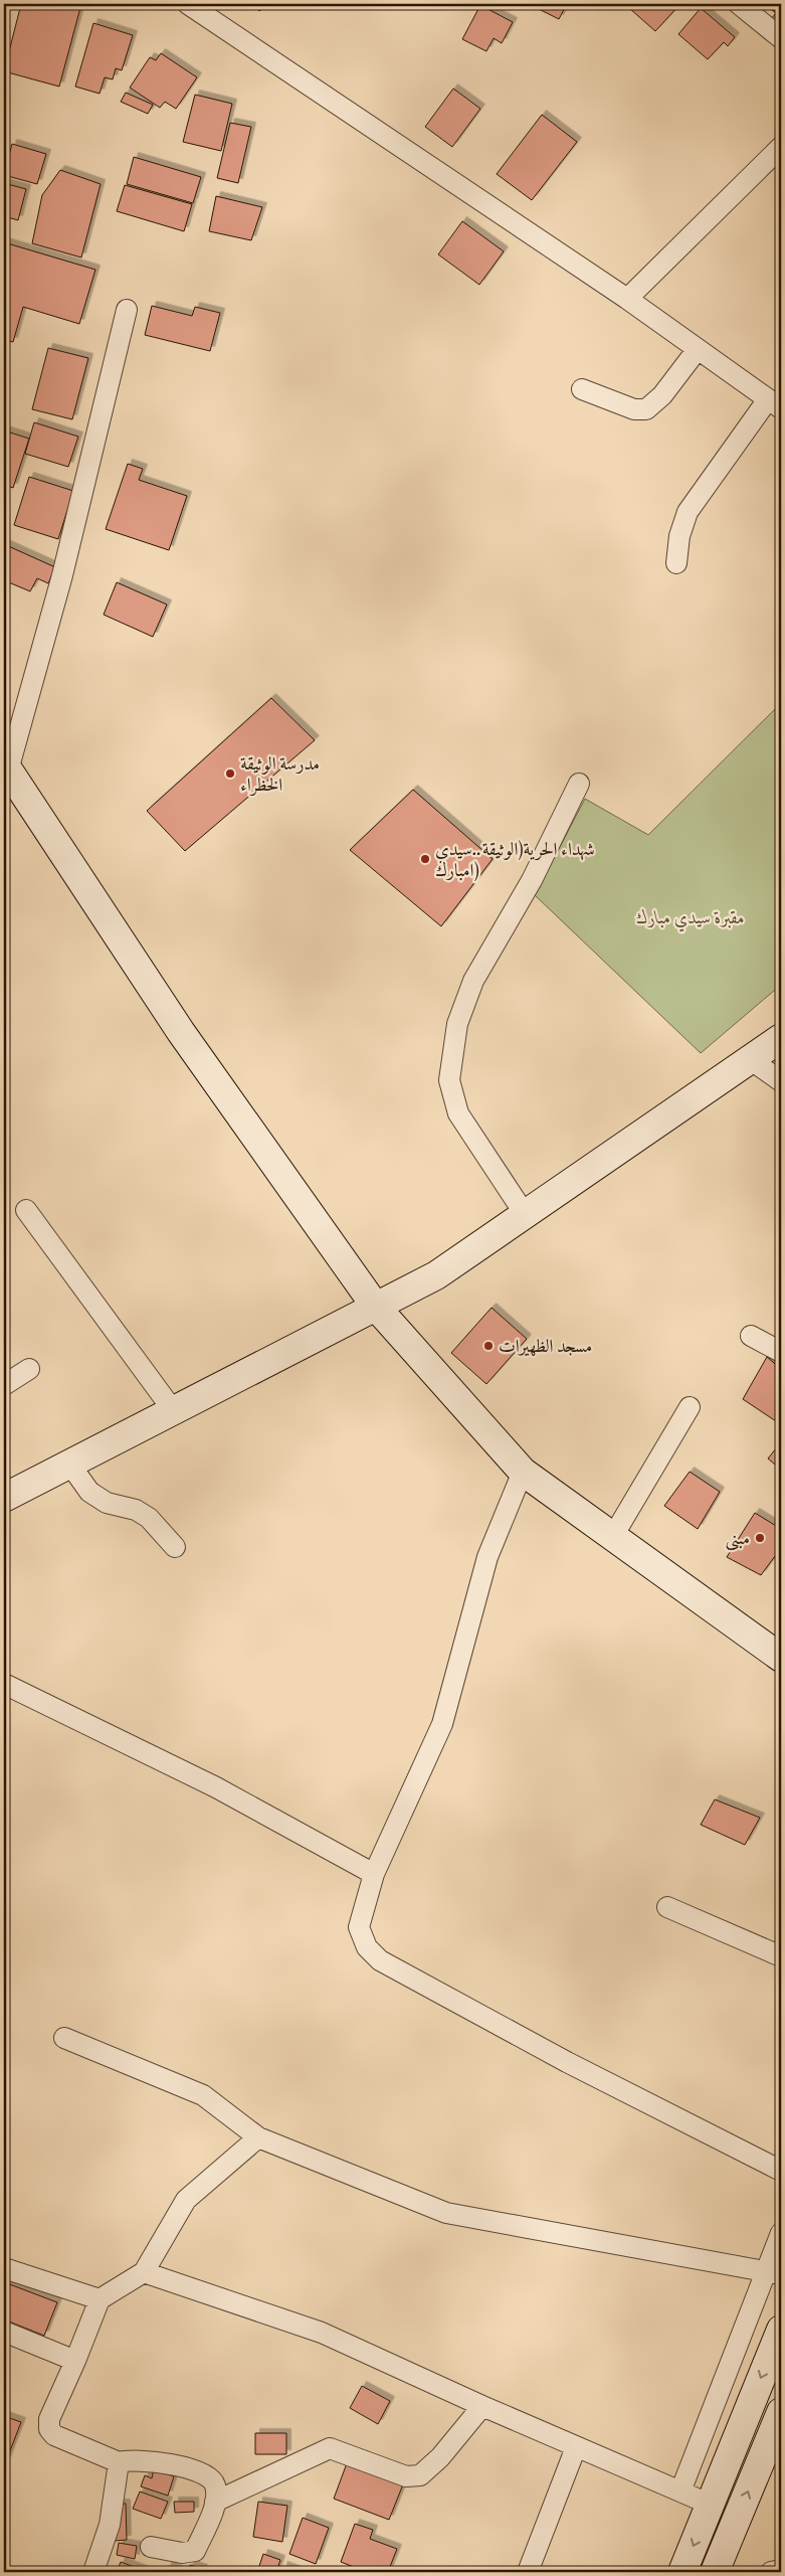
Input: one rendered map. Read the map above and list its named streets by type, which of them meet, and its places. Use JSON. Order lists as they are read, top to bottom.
{
  "parks": ["مقبرة سيدي مبارك"],
  "places": [
    "مدرسة الوثيقة الخظراء",
    "شهداء الحرية(الوثيقة..سيدي امبارك)",
    "مسجد الظهيرات",
    "مبنى"
  ]
}
